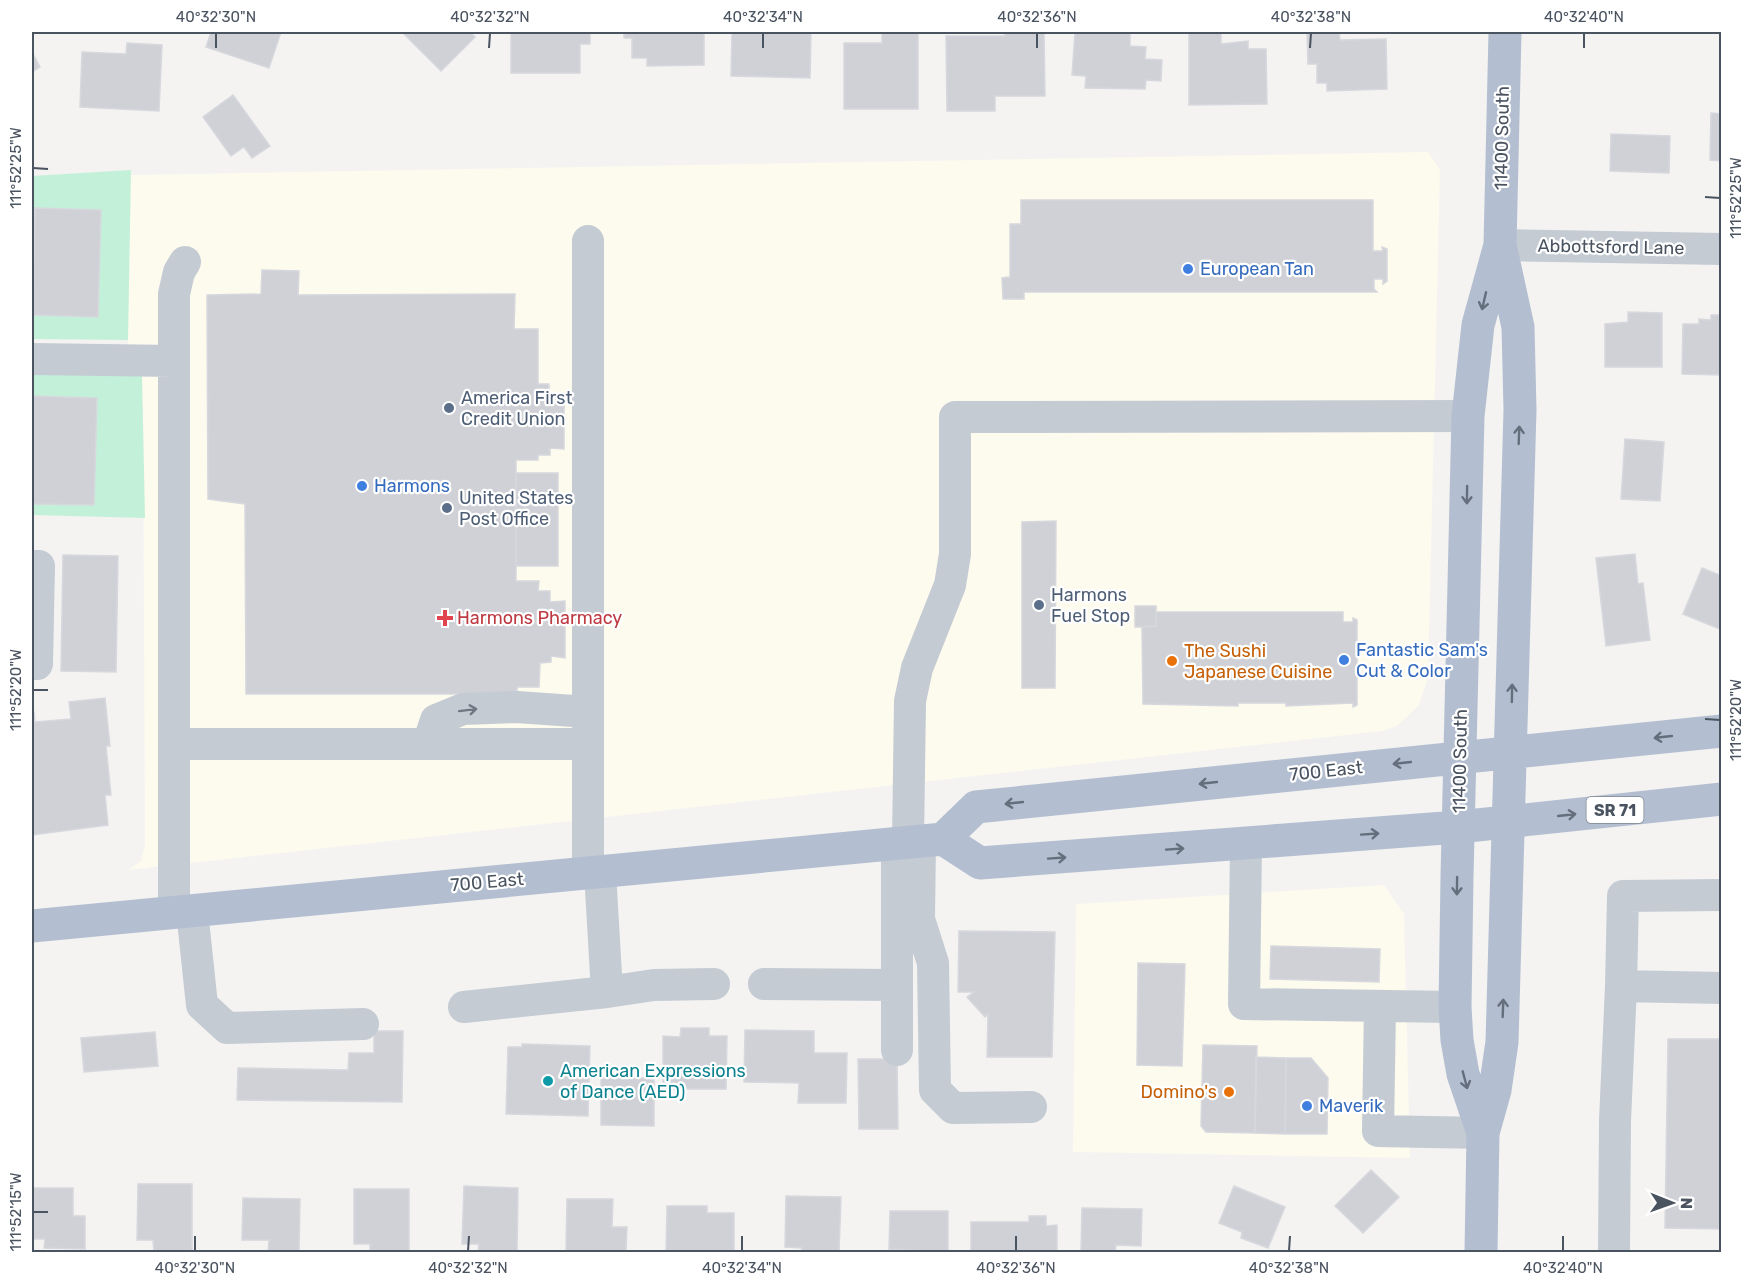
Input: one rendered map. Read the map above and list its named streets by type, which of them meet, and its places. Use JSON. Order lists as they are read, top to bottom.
{
  "streets": {
    "main road": ["11400 South", "700 East", "SR 71"],
    "street": ["Abbottsford Lane"]
  },
  "crossings": [
    ["11400 South", "Abbottsford Lane"],
    ["11400 South", "700 East"],
    ["11400 South", "SR 71"],
    ["700 East", "SR 71"]
  ],
  "places": {
    "other": [
      "European Tan",
      "America First Credit Union",
      "Harmons",
      "United States Post Office",
      "Harmons Fuel Stop",
      "Fantastic Sam's Cut & Color",
      "The Sushi Japanese Cuisine",
      "American Expressions of Dance (AED)",
      "Domino's",
      "Maverik"
    ],
    "health": ["Harmons Pharmacy"]
  },
  "north": "right",
  "coordinates": [
    "40°32'30\"N",
    "40°32'32\"N",
    "40°32'34\"N",
    "40°32'36\"N",
    "40°32'38\"N",
    "40°32'40\"N",
    "111°52'25\"W",
    "111°52'20\"W",
    "111°52'15\"W"
  ]
}
